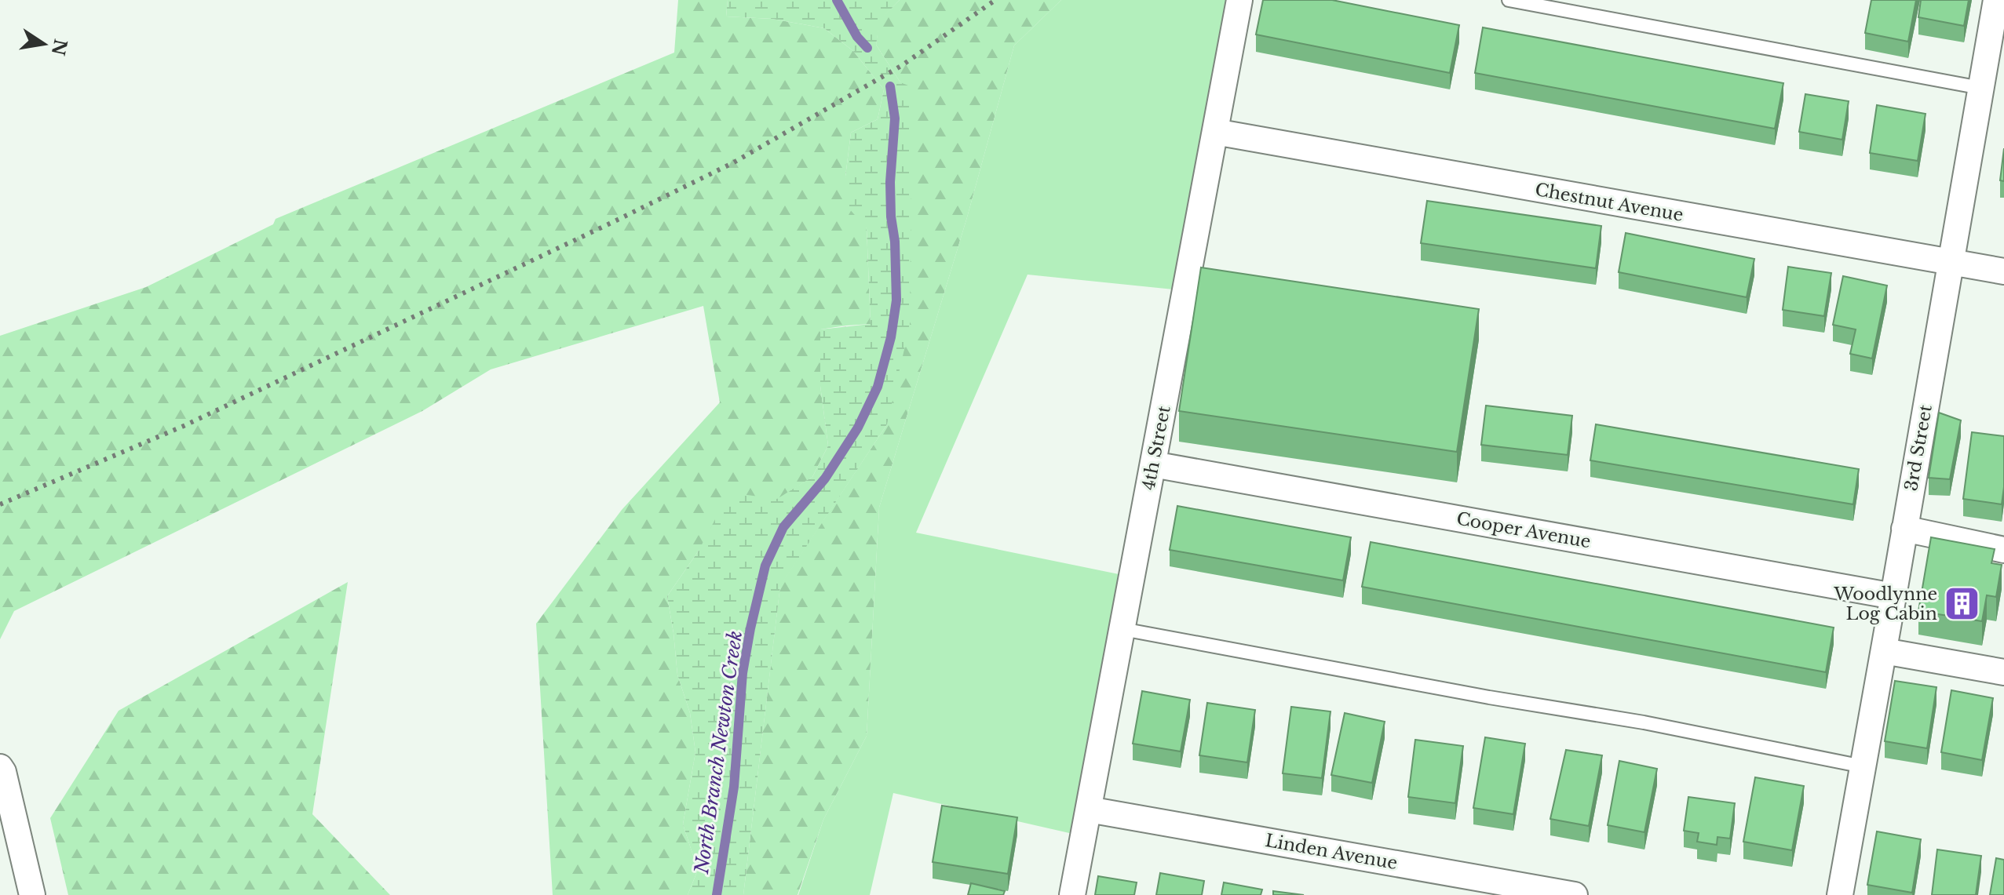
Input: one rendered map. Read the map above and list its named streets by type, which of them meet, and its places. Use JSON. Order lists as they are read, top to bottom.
{
  "streets": {
    "street": [
      "Chestnut Avenue",
      "4th Street",
      "3rd Street",
      "Cooper Avenue",
      "Linden Avenue"
    ]
  },
  "crossings": [
    ["Chestnut Avenue", "4th Street"],
    ["Chestnut Avenue", "3rd Street"],
    ["4th Street", "Cooper Avenue"],
    ["4th Street", "Linden Avenue"],
    ["3rd Street", "Cooper Avenue"]
  ],
  "water": ["North Branch Newton Creek"],
  "places": {
    "building": ["Woodlynne Log Cabin"]
  },
  "north": "right"
}
